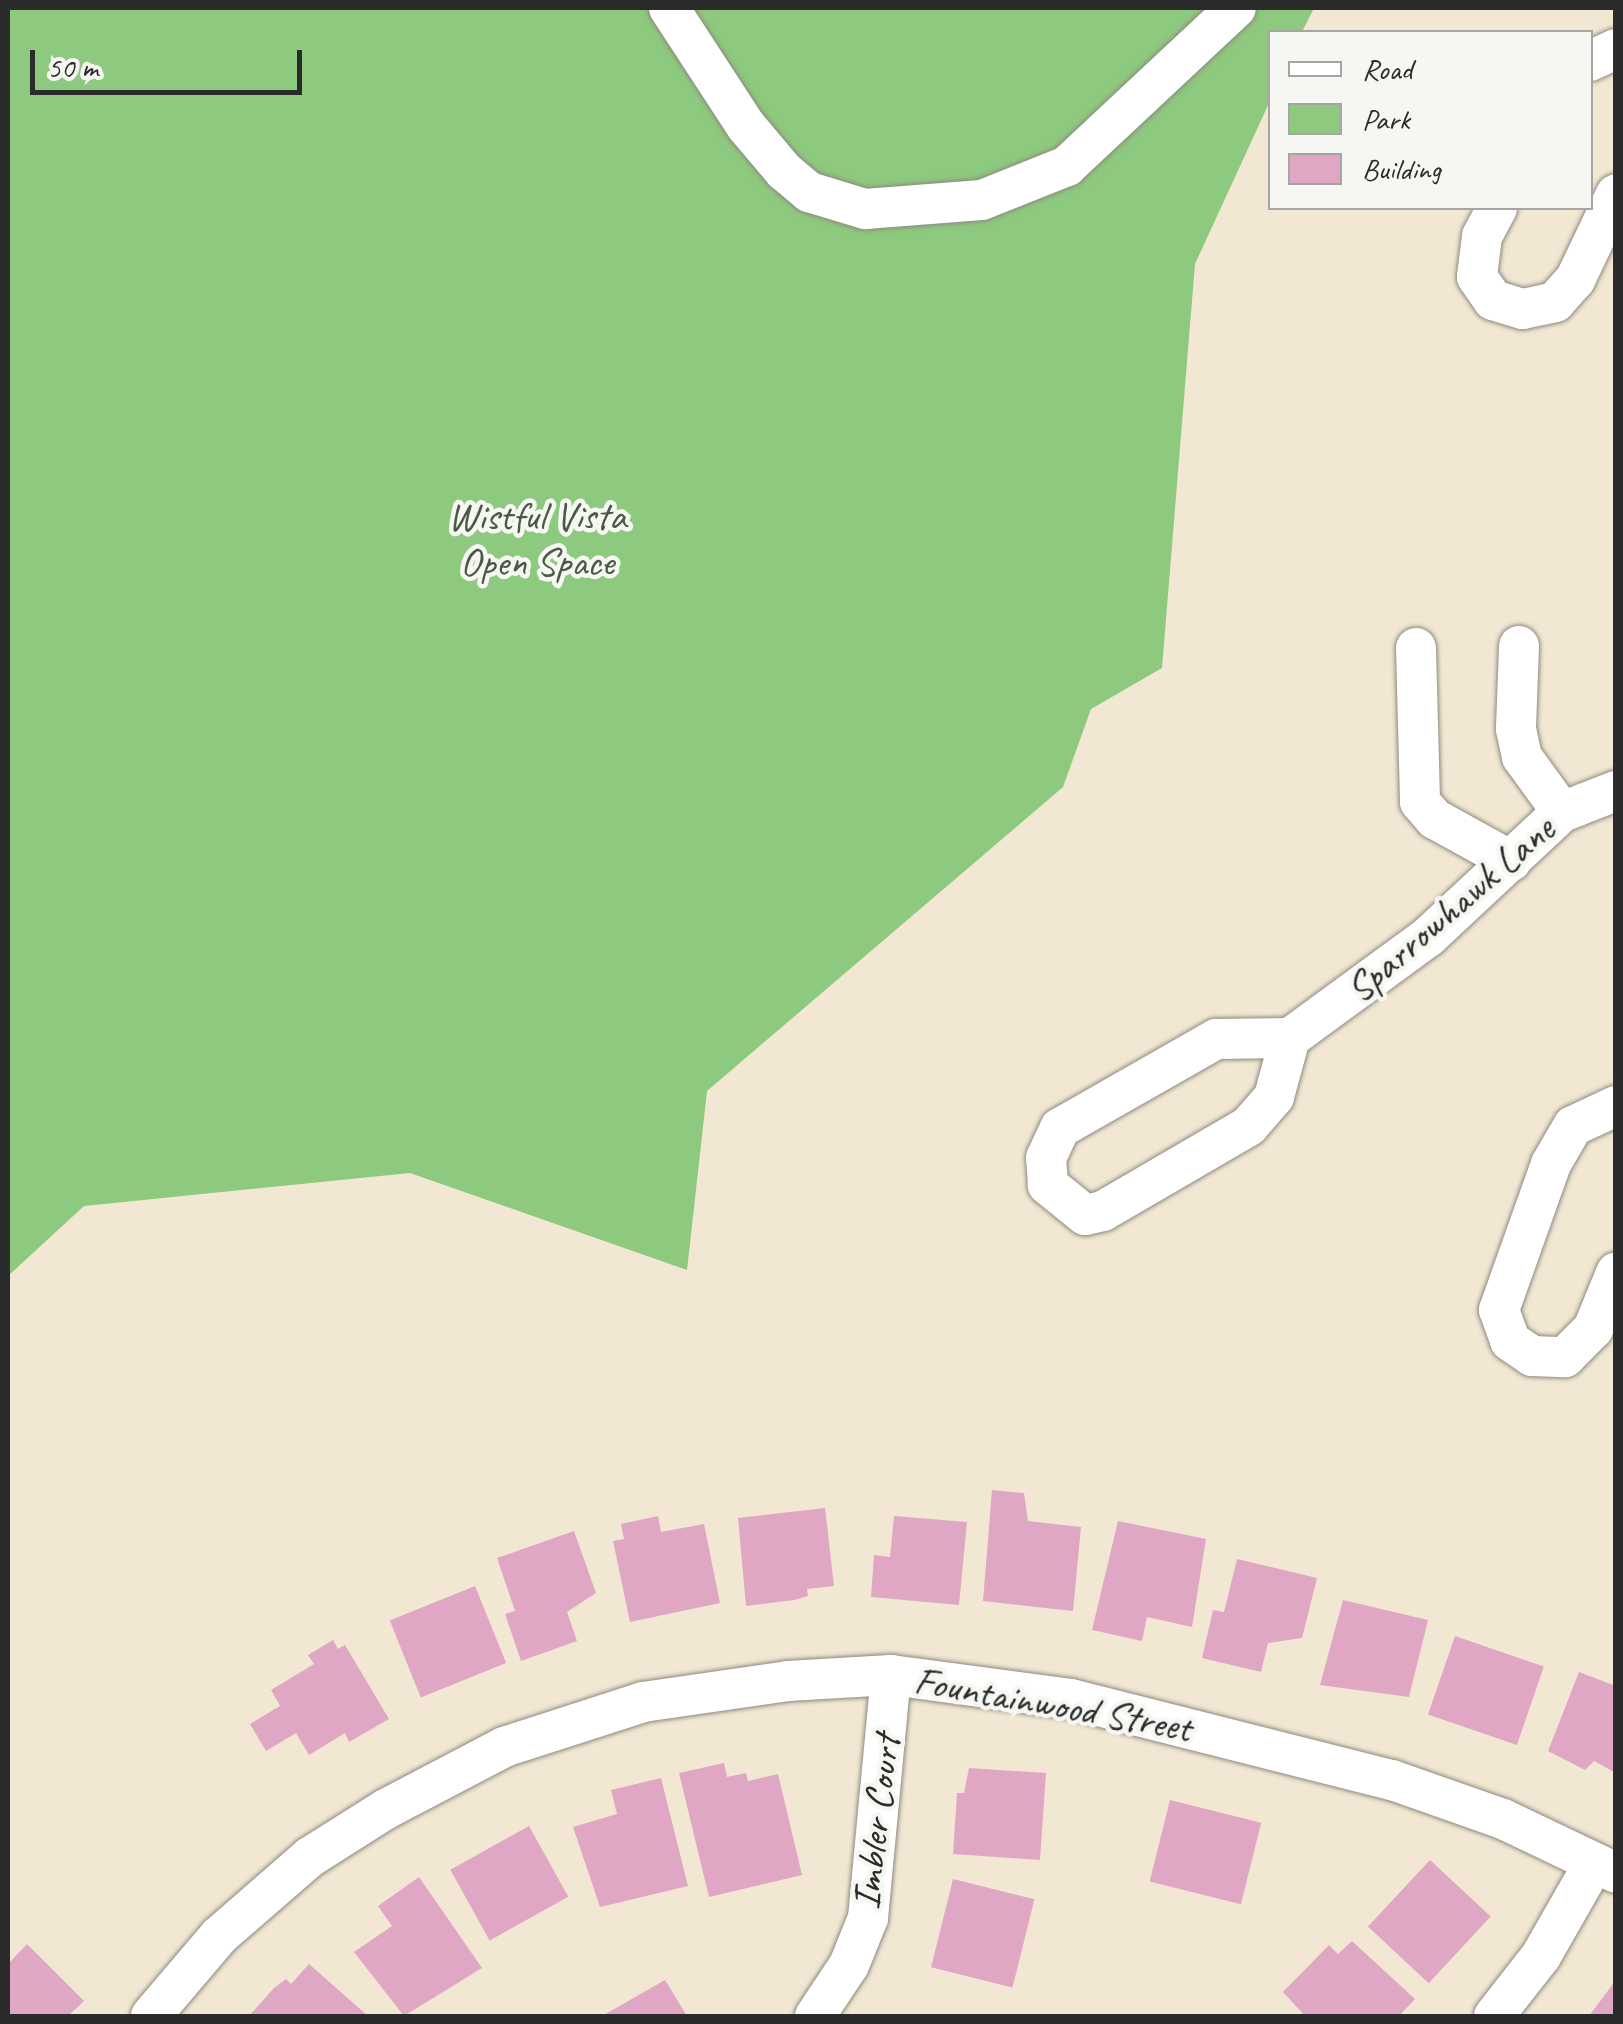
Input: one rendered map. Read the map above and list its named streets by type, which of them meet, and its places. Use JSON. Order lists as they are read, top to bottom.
{
  "streets": {
    "street": ["Sparrowhawk Lane", "Fountainwood Street", "Imbler Court"]
  },
  "crossings": [
    ["Fountainwood Street", "Imbler Court"]
  ],
  "parks": ["Wistful Vista Open Space"],
  "legend": ["Road", "Park", "Building"],
  "scale_bar": "50 m"
}
